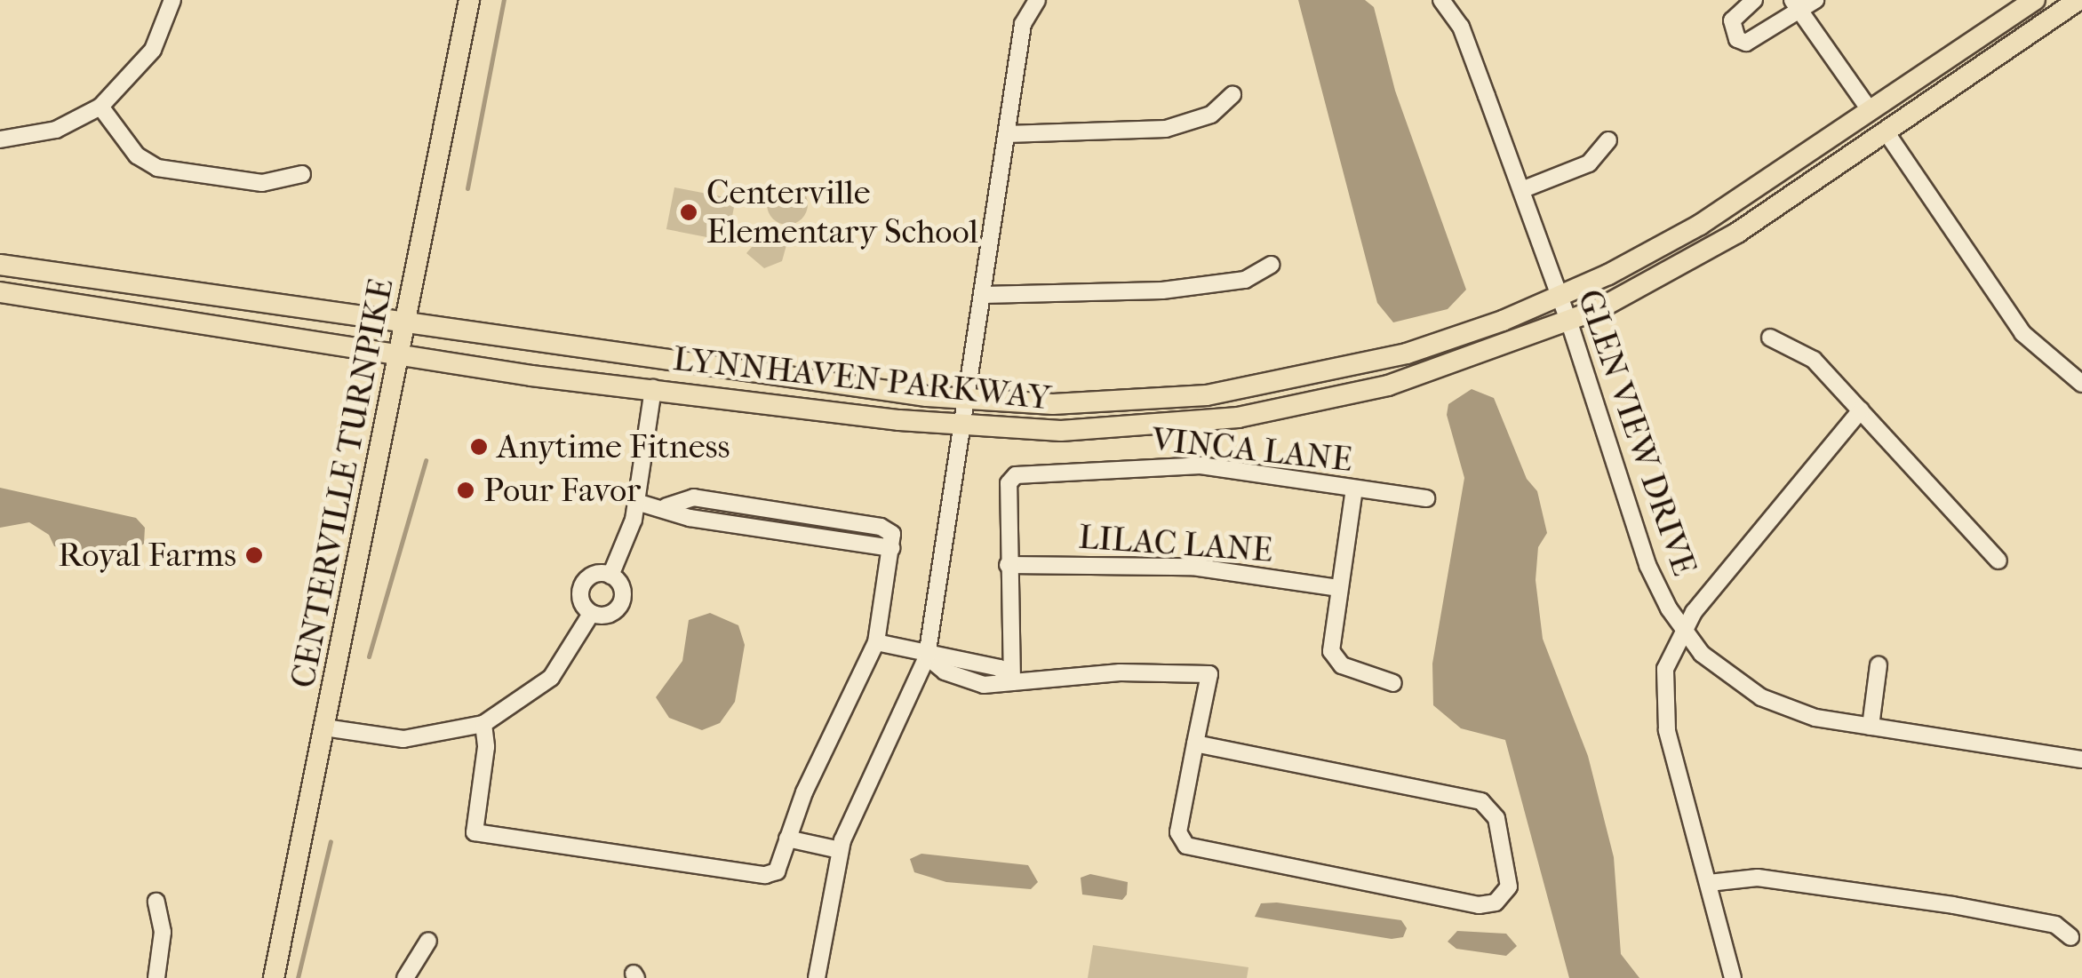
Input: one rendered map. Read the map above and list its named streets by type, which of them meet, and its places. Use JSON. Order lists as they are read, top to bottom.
{
  "streets": {
    "main road": ["LYNNHAVEN PARKWAY", "CENTERVILLE TURNPIKE"],
    "street": ["GLEN VIEW DRIVE", "VINCA LANE", "LILAC LANE"]
  },
  "crossings": [
    ["LYNNHAVEN PARKWAY", "GLEN VIEW DRIVE"],
    ["LYNNHAVEN PARKWAY", "CENTERVILLE TURNPIKE"],
    ["VINCA LANE", "LILAC LANE"]
  ],
  "places": [
    "Centerville Elementary School",
    "Anytime Fitness",
    "Pour Favor",
    "Royal Farms"
  ]
}
